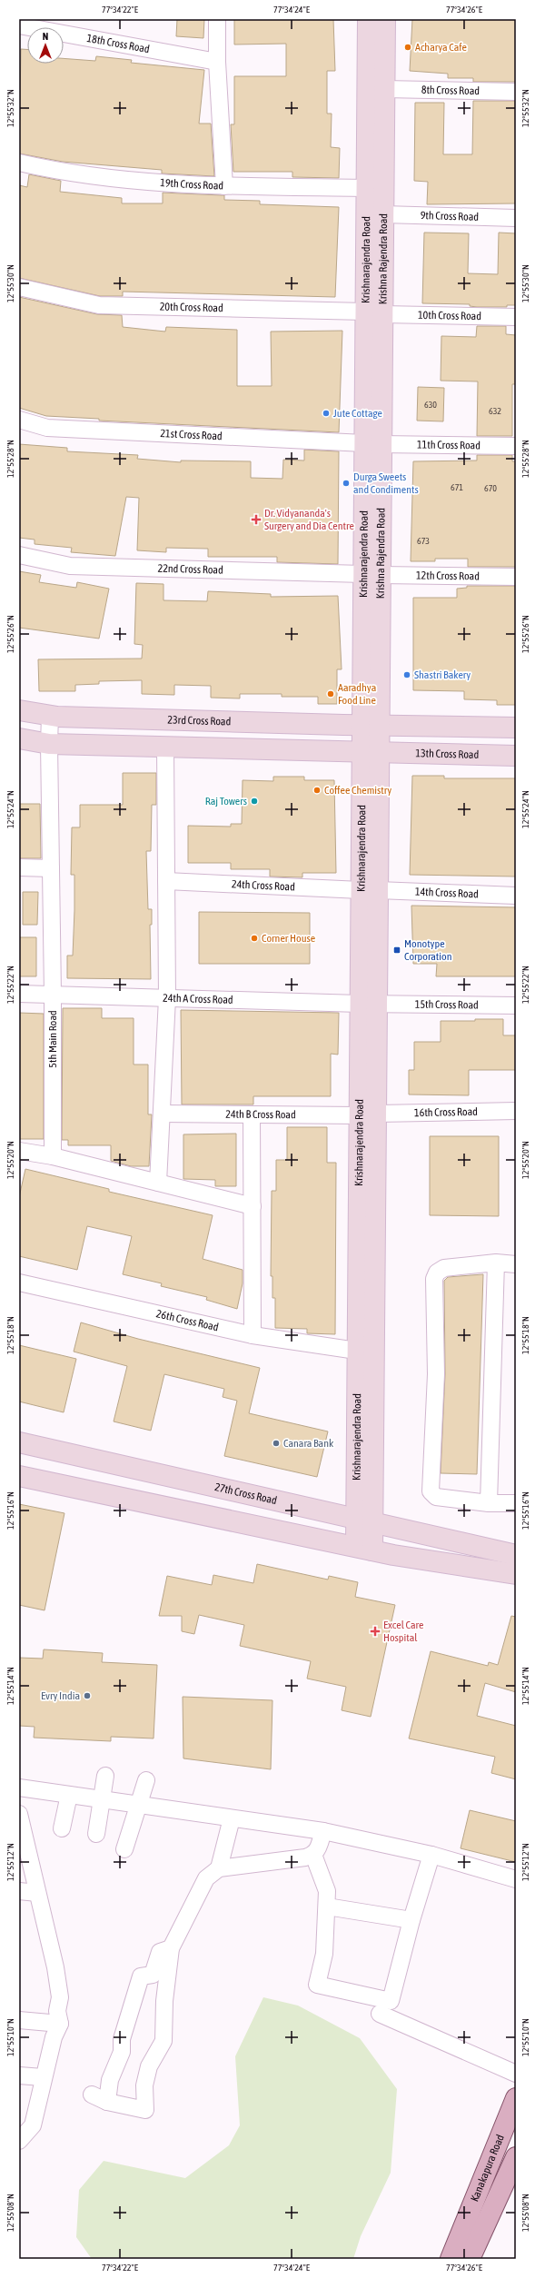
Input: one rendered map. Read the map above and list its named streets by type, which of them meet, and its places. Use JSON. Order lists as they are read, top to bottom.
{
  "streets": {
    "main road": [
      "Krishna Rajendra Road",
      "Krishnarajendra Road",
      "23rd Cross Road",
      "13th Cross Road",
      "27th Cross Road",
      "Kanakapura Road"
    ],
    "street": [
      "18th Cross Road",
      "8th Cross Road",
      "19th Cross Road",
      "9th Cross Road",
      "20th Cross Road",
      "10th Cross Road",
      "21st Cross Road",
      "11th Cross Road",
      "22nd Cross Road",
      "12th Cross Road",
      "24th Cross Road",
      "14th Cross Road",
      "24th A Cross Road",
      "15th Cross Road",
      "5th Main Road",
      "16th Cross Road",
      "24th B Cross Road",
      "26th Cross Road"
    ]
  },
  "crossings": [
    ["8th Cross Road", "Krishna Rajendra Road"],
    ["19th Cross Road", "Krishnarajendra Road"],
    ["9th Cross Road", "Krishna Rajendra Road"],
    ["Krishna Rajendra Road", "Krishnarajendra Road"],
    ["Krishna Rajendra Road", "20th Cross Road"],
    ["Krishna Rajendra Road", "10th Cross Road"],
    ["Krishna Rajendra Road", "21st Cross Road"],
    ["Krishna Rajendra Road", "11th Cross Road"],
    ["Krishna Rajendra Road", "22nd Cross Road"],
    ["Krishna Rajendra Road", "12th Cross Road"],
    ["Krishna Rajendra Road", "23rd Cross Road"],
    ["Krishnarajendra Road", "20th Cross Road"],
    ["Krishnarajendra Road", "10th Cross Road"],
    ["Krishnarajendra Road", "23rd Cross Road"],
    ["Krishnarajendra Road", "13th Cross Road"],
    ["Krishnarajendra Road", "24th Cross Road"],
    ["Krishnarajendra Road", "14th Cross Road"],
    ["Krishnarajendra Road", "24th A Cross Road"],
    ["Krishnarajendra Road", "15th Cross Road"],
    ["Krishnarajendra Road", "16th Cross Road"],
    ["Krishnarajendra Road", "24th B Cross Road"],
    ["Krishnarajendra Road", "26th Cross Road"],
    ["Krishnarajendra Road", "27th Cross Road"],
    ["20th Cross Road", "10th Cross Road"],
    ["21st Cross Road", "11th Cross Road"],
    ["22nd Cross Road", "12th Cross Road"],
    ["23rd Cross Road", "5th Main Road"],
    ["24th Cross Road", "14th Cross Road"],
    ["24th A Cross Road", "15th Cross Road"],
    ["24th A Cross Road", "5th Main Road"],
    ["16th Cross Road", "24th B Cross Road"]
  ],
  "places": {
    "other": [
      "Acharya Cafe",
      "Jute Cottage",
      "Durga Sweets and Condiments",
      "Shastri Bakery",
      "Aaradhya Food Line",
      "Coffee Chemistry",
      "Raj Towers",
      "Corner House",
      "Canara Bank",
      "Evry India"
    ],
    "health": ["Dr. Vidyananda's Surgery and Dia Centre", "Excel Care Hospital"],
    "transit": ["Monotype Corporation"]
  },
  "house_numbers": [
    "630",
    "632",
    "671",
    "670",
    "673"
  ],
  "north": "top",
  "coordinates": [
    "77°34'22\"E",
    "77°34'24\"E",
    "77°34'26\"E",
    "12°55'32\"N",
    "12°55'30\"N",
    "12°55'28\"N",
    "12°55'26\"N",
    "12°55'24\"N",
    "12°55'22\"N",
    "12°55'20\"N",
    "12°55'18\"N",
    "12°55'16\"N",
    "12°55'14\"N",
    "12°55'12\"N",
    "12°55'10\"N",
    "12°55'08\"N"
  ]
}
